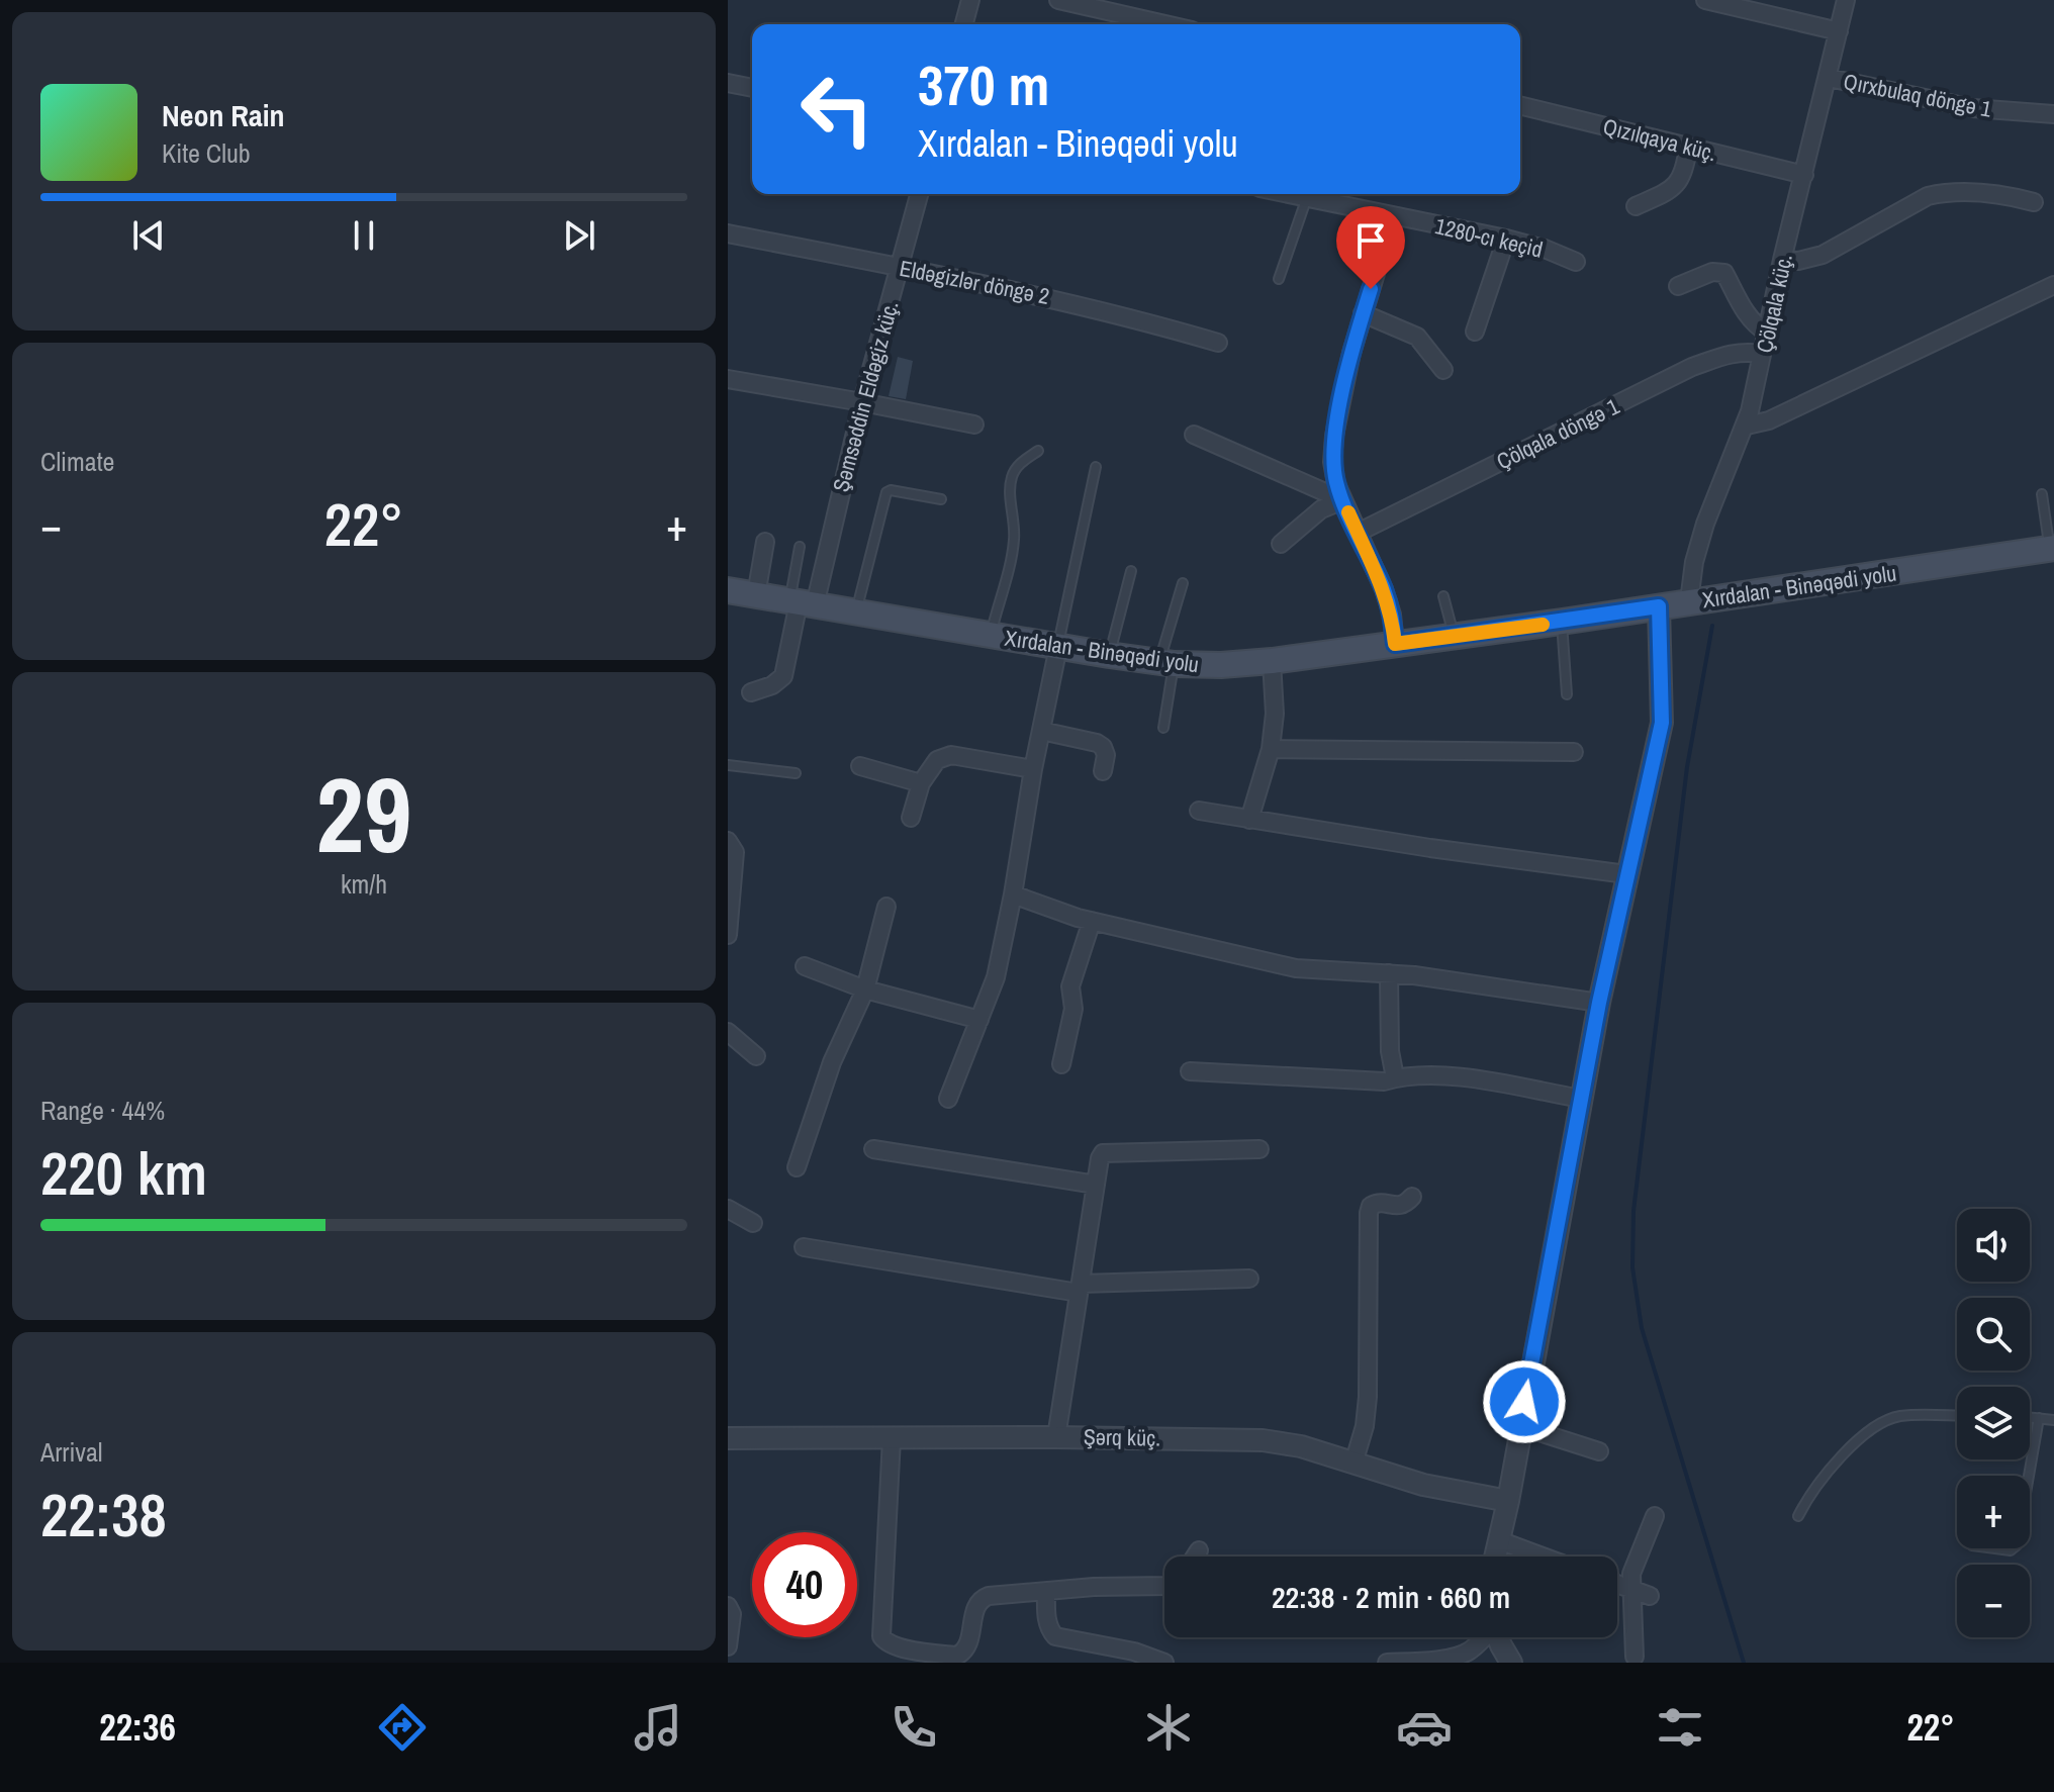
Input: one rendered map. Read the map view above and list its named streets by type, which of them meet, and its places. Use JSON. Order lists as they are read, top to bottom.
{
  "streets": {
    "main road": ["Xırdalan - Binəqədi yolu"],
    "street": [
      "Qırxbulaq döngə 1",
      "Qızılqaya küç.",
      "1280-cı keçid",
      "Eldəgizlər döngə 2",
      "Çölqala küç.",
      "Şəmsəddin Eldəgiz küç.",
      "Çölqala döngə 1",
      "Şərq küç."
    ]
  },
  "crossings": [
    ["Qırxbulaq döngə 1", "Çölqala küç."],
    ["Qızılqaya küç.", "Çölqala küç."],
    ["Eldəgizlər döngə 2", "Şəmsəddin Eldəgiz küç."],
    ["Çölqala küç.", "Çölqala döngə 1"],
    ["Çölqala küç.", "Xırdalan - Binəqədi yolu"],
    ["Şəmsəddin Eldəgiz küç.", "Xırdalan - Binəqədi yolu"]
  ],
  "page": {
    "turn": ["370 m", "Xırdalan - Binəqədi yolu"],
    "song": ["Neon Rain", "Kite Club"],
    "tile": [
      "Climate",
      ["29", "km/h"],
      ["Range · 44%", "220 km"],
      ["Arrival", "22:38"]
    ],
    "heat": ["−", "22°", "+"],
    "map_buttons": ["+", "−"],
    "limit": "40",
    "trip": "22:38 · 2 min · 660 m",
    "tabs": ["22:36", "22°"]
  }
}
